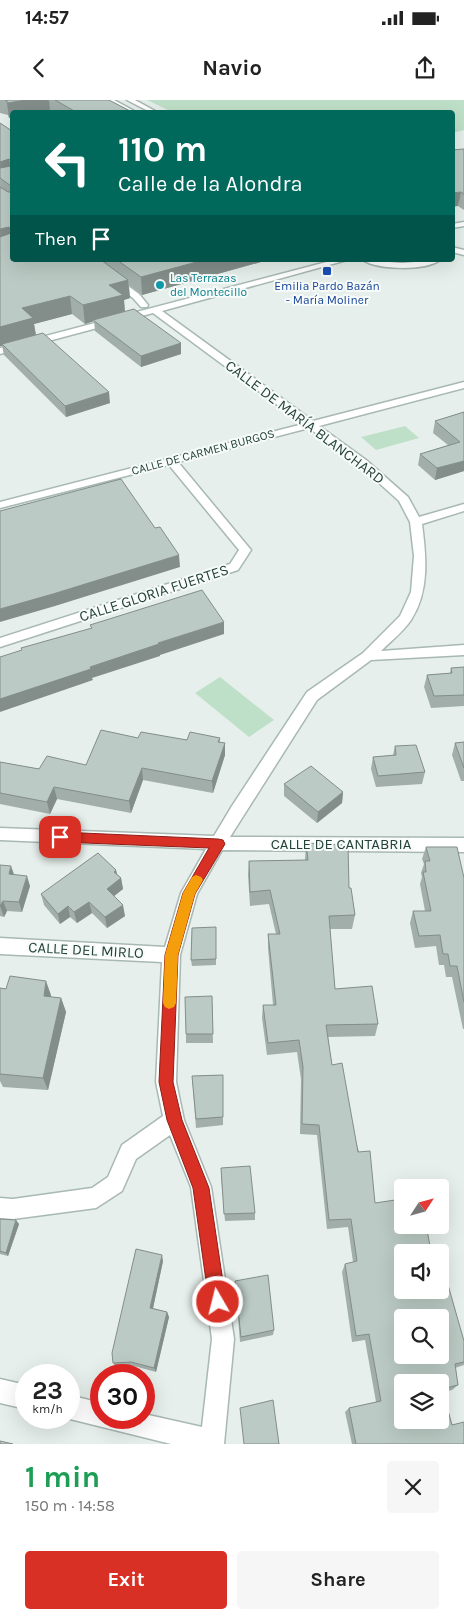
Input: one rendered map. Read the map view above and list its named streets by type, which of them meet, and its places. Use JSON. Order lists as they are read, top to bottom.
{
  "streets": {
    "street": [
      "CALLE DE MARÍA BLANCHARD",
      "CALLE DE CARMEN BURGOS",
      "CALLE GLORIA FUERTES",
      "CALLE DE CANTABRIA",
      "CALLE DEL MIRLO"
    ]
  },
  "crossings": [
    ["CALLE DE MARÍA BLANCHARD", "CALLE DE CARMEN BURGOS"],
    ["CALLE DE MARÍA BLANCHARD", "CALLE DE CANTABRIA"],
    ["CALLE DE MARÍA BLANCHARD", "CALLE DEL MIRLO"],
    ["CALLE DE CARMEN BURGOS", "CALLE GLORIA FUERTES"]
  ],
  "places": {
    "transit": ["Emilia Pardo Bazán - María Moliner"],
    "other": ["Las Terrazas del Montecillo"]
  },
  "north": "top right",
  "page": {
    "status": "14:57",
    "header": "Navio",
    "turn": ["110 m", "Calle de la Alondra"],
    "then": "Then",
    "speed": "23 km/h",
    "limit": "30",
    "heading": ["1 min", "150 m · 14:58"],
    "buttons": ["Exit", "Share"]
  }
}
